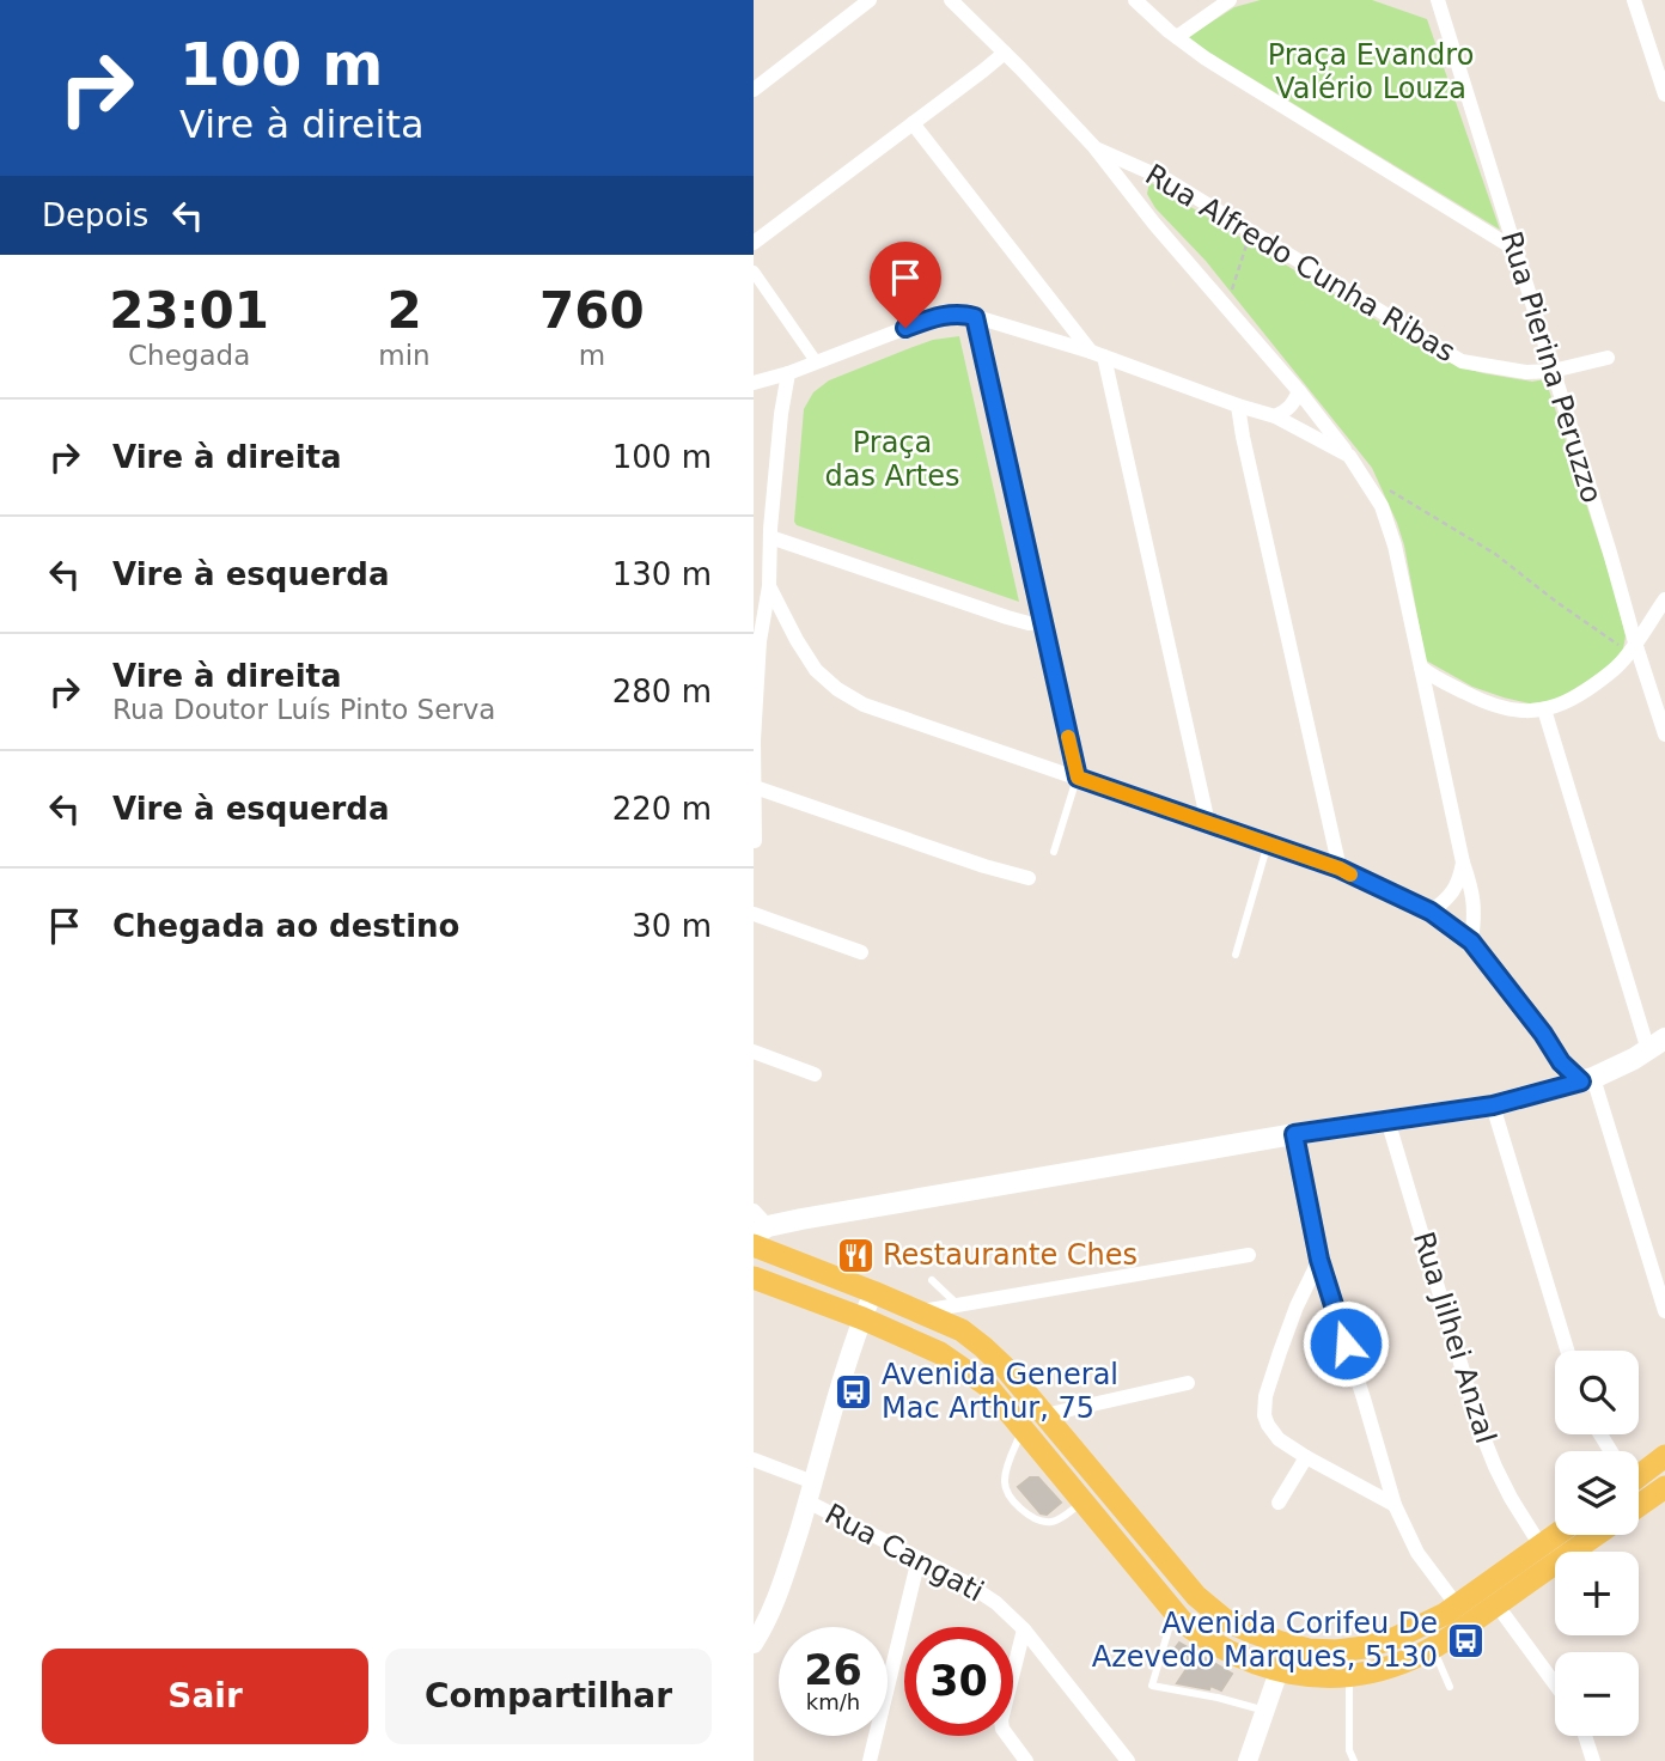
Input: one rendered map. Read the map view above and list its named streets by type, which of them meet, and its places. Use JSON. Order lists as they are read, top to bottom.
{
  "streets": {
    "street": [
      "Rua Alfredo Cunha Ribas",
      "Rua Pierina Peruzzo",
      "Rua Jilhei Anzal",
      "Rua Cangati"
    ]
  },
  "crossings": [
    ["Rua Alfredo Cunha Ribas", "Rua Pierina Peruzzo"]
  ],
  "parks": ["Praça Evandro Valério Louza", "Praça das Artes"],
  "places": {
    "restaurant": ["Restaurante Ches"],
    "bus stop": ["Avenida General Mac Arthur, 75", "Avenida Corifeu De Azevedo Marques, 5130"]
  },
  "page": {
    "turn": ["100 m", "Vire à direita"],
    "then": "Depois",
    "eta": [
      "23:01",
      "Chegada",
      "2",
      "min",
      "760",
      "m"
    ],
    "list": [
      {
        "name": "Vire à direita",
        "value": "100 m"
      },
      {
        "name": "Vire à esquerda",
        "value": "130 m"
      },
      {
        "name": "Vire à direita",
        "note": "Rua Doutor Luís Pinto Serva",
        "value": "280 m"
      },
      {
        "name": "Vire à esquerda",
        "value": "220 m"
      },
      {
        "name": "Chegada ao destino",
        "value": "30 m"
      }
    ],
    "map_buttons": ["+", "−"],
    "speed": "26 km/h",
    "limit": "30",
    "buttons": ["Sair", "Compartilhar"]
  }
}
